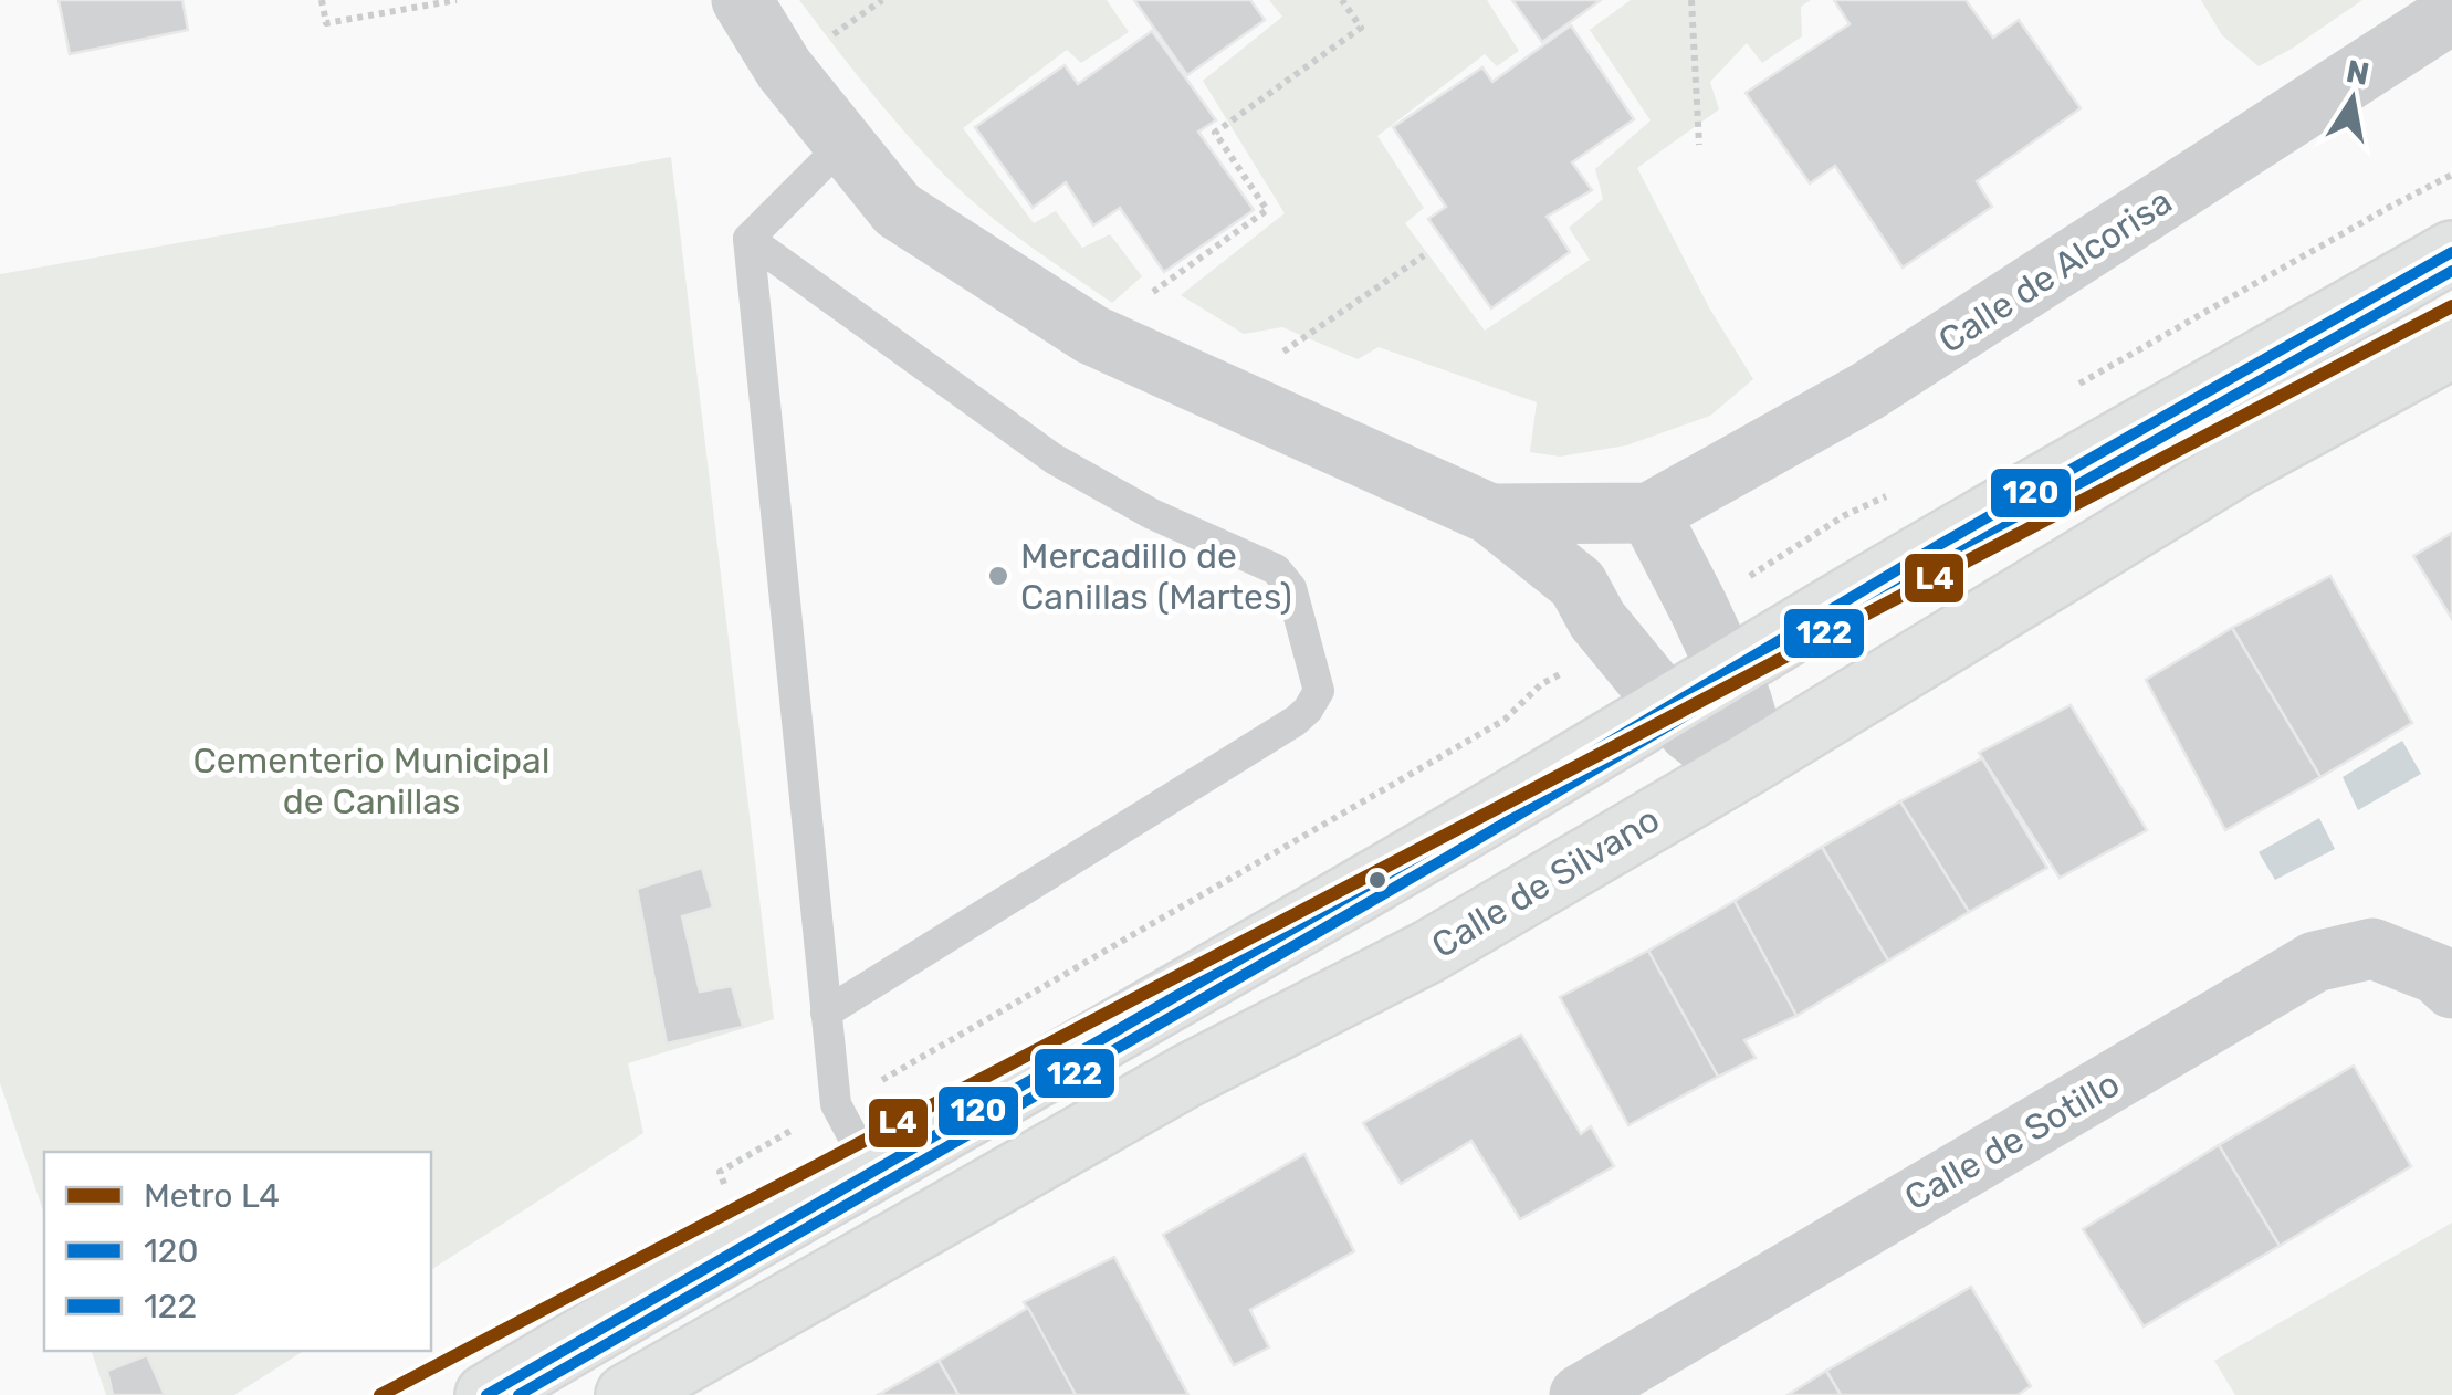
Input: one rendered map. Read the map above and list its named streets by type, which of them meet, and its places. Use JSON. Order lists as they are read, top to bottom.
{
  "streets": {
    "street": ["Calle de Alcorisa", "Calle de Silvano", "Calle de Sotillo"]
  },
  "crossings": [
    ["Calle de Alcorisa", "Calle de Silvano"]
  ],
  "parks": ["Cementerio Municipal de Canillas"],
  "places": ["Mercadillo de Canillas (Martes)"],
  "lines": ["transit line 120", "transit line 122", "metro line L4"],
  "legend": ["Metro L4", "120", "122"],
  "north": "top"
}
